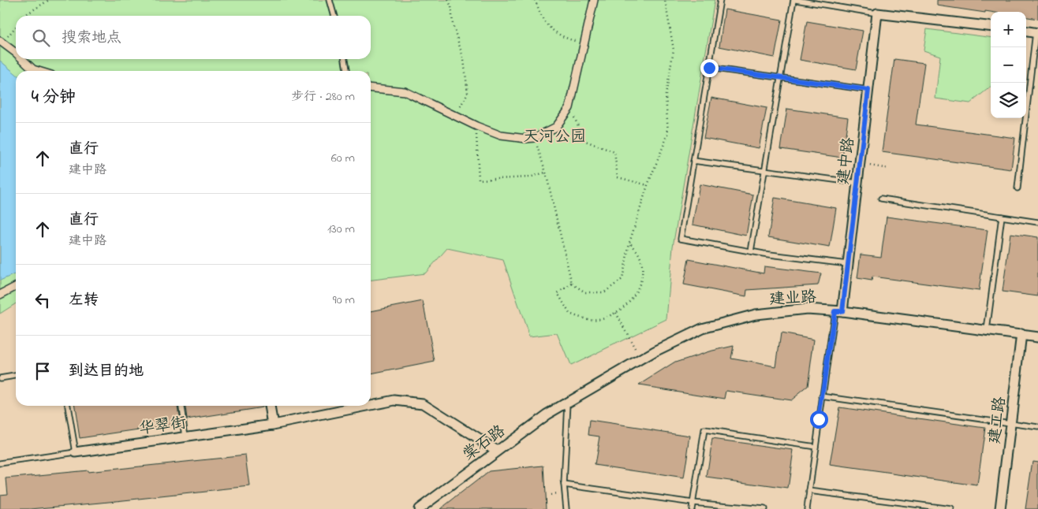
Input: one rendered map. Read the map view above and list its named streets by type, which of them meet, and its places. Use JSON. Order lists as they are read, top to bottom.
{
  "streets": {
    "street": [
      "建中路",
      "建业路",
      "建工路",
      "华翠街",
      "棠石路"
    ]
  },
  "crossings": [
    ["建中路", "建业路"],
    ["建业路", "建工路"],
    ["建业路", "棠石路"],
    ["华翠街", "棠石路"]
  ],
  "parks": ["天河公园"],
  "page": {
    "map_buttons": ["+", "−"],
    "search": "搜索地点",
    "heading": ["4 分钟", "步行 · 280 m"],
    "list": [
      ["直行", "建中路", "60 m"],
      ["直行", "建中路", "130 m"],
      ["左转", "90 m"],
      "到达目的地"
    ]
  }
}
